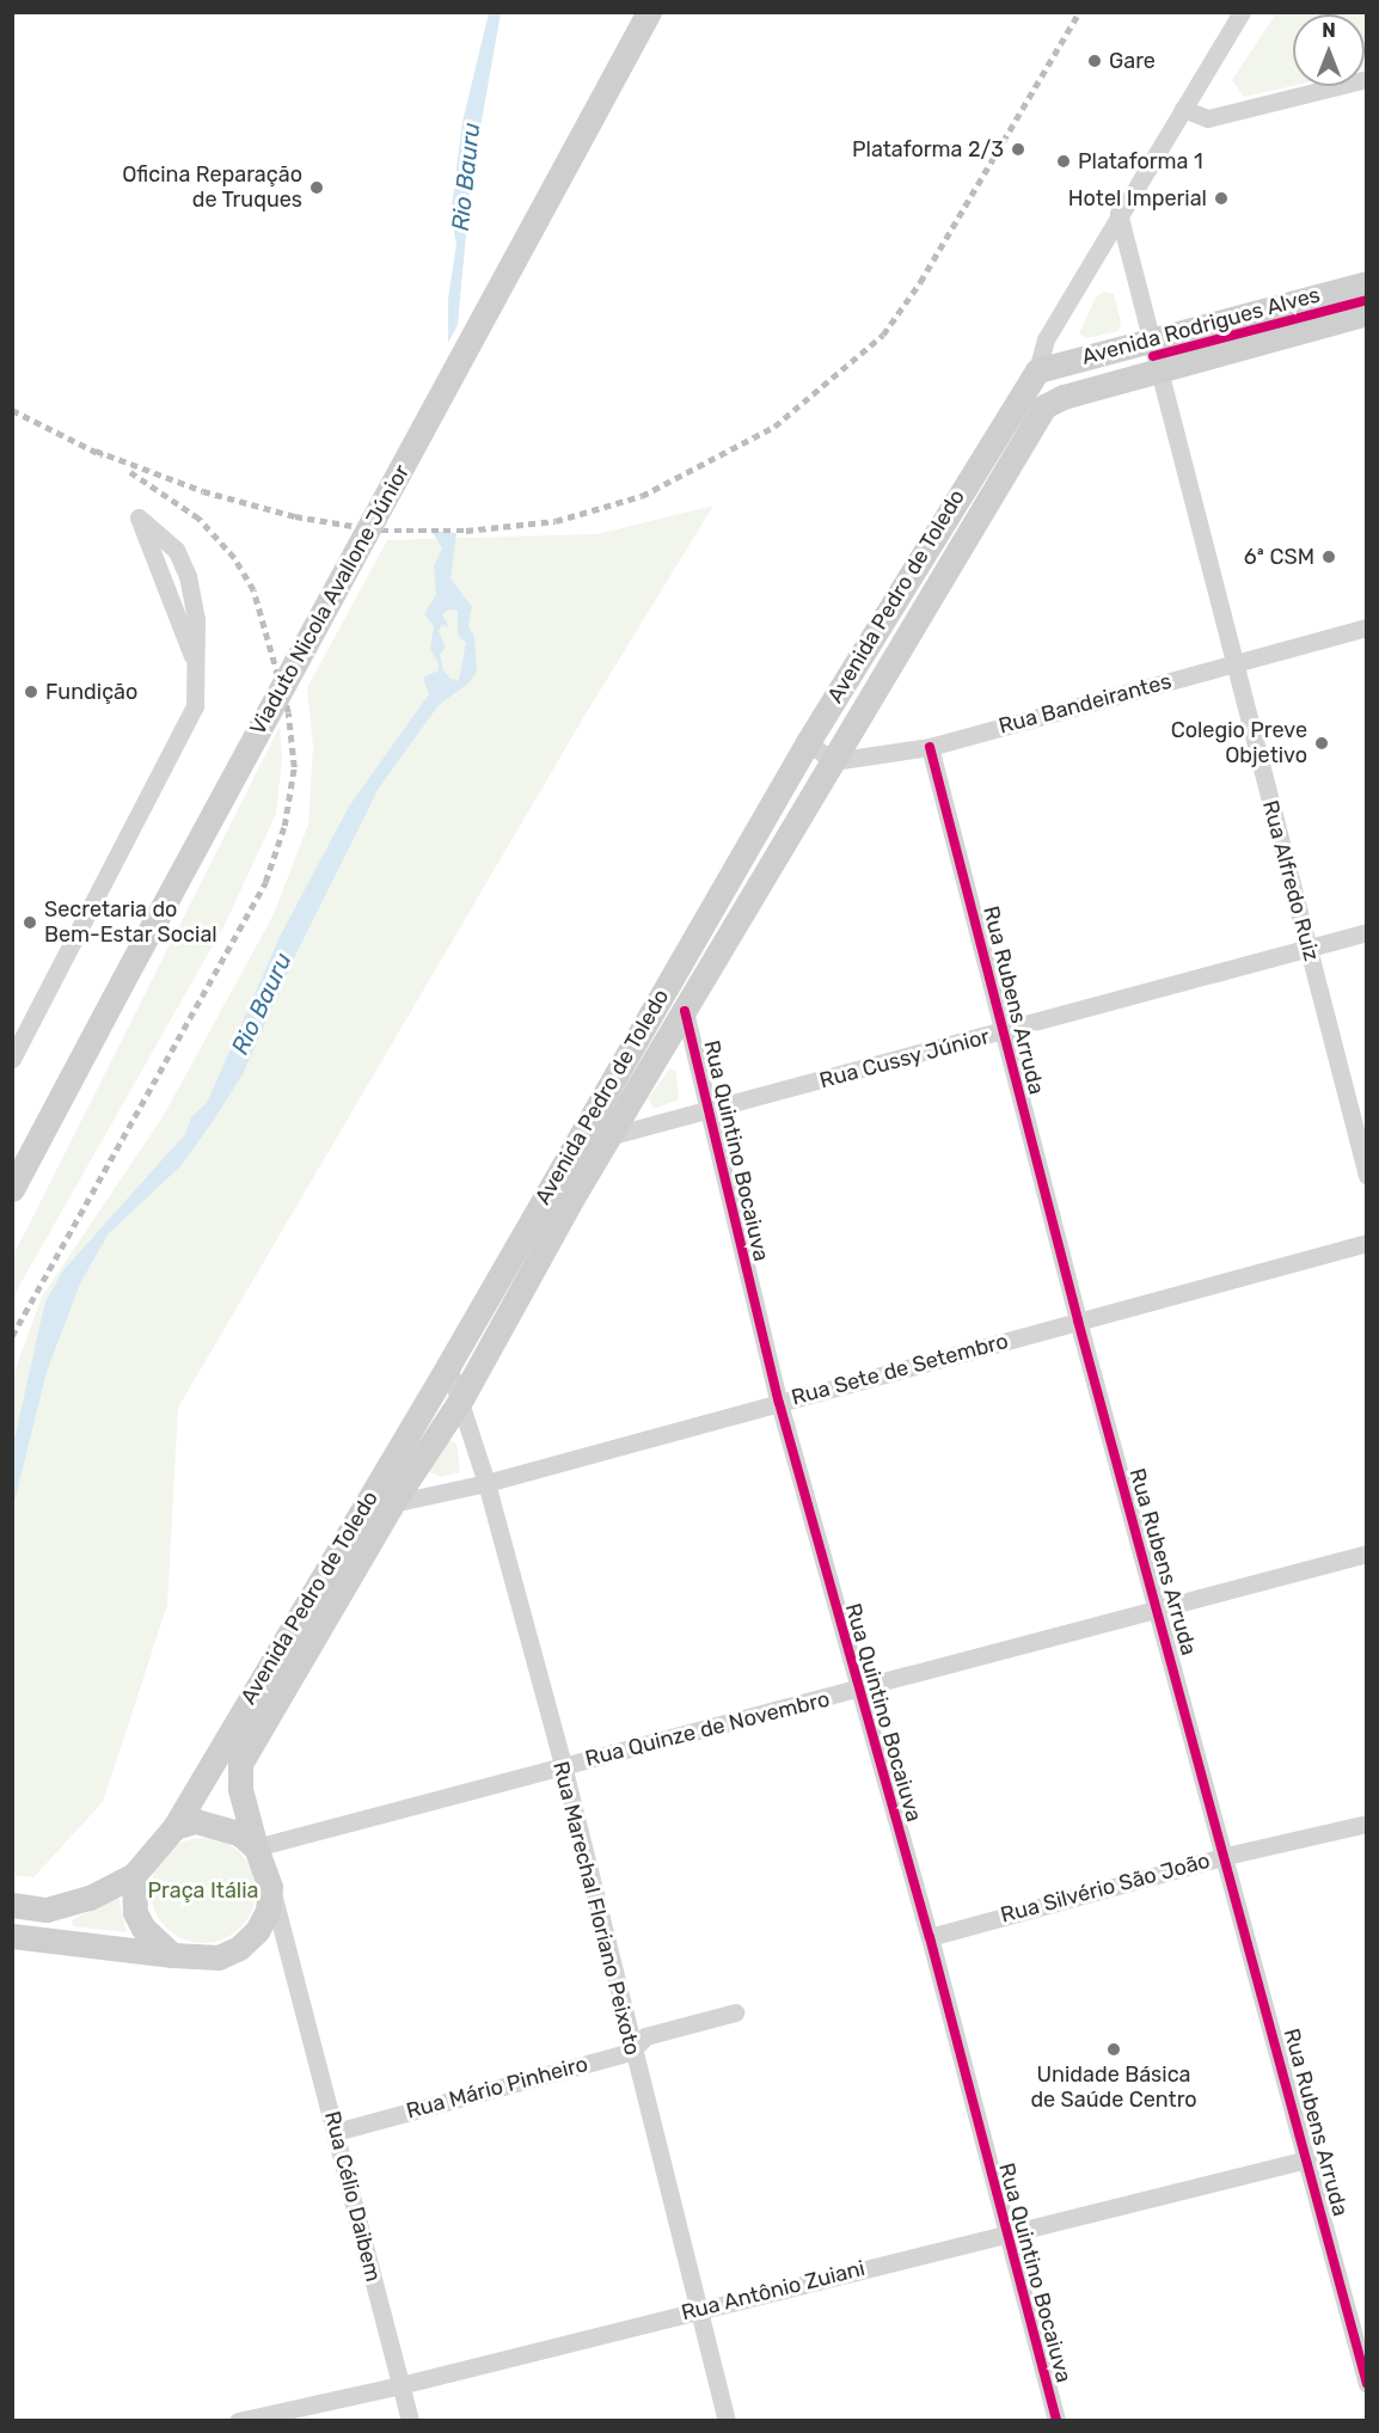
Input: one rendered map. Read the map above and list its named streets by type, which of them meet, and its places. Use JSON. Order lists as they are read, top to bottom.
{
  "streets": {
    "main road": ["Avenida Rodrigues Alves", "Avenida Pedro de Toledo", "Viaduto Nicola Avallone Júnior"],
    "street": [
      "Rua Bandeirantes",
      "Rua Alfredo Ruiz",
      "Rua Rubens Arruda",
      "Rua Cussy Júnior",
      "Rua Quintino Bocaiuva",
      "Rua Sete de Setembro",
      "Rua Quinze de Novembro",
      "Rua Silvério São João",
      "Rua Marechal Floriano Peixoto",
      "Rua Mário Pinheiro",
      "Rua Célio Daibem",
      "Rua Antônio Zuiani"
    ]
  },
  "crossings": [
    ["Avenida Rodrigues Alves", "Avenida Pedro de Toledo"],
    ["Avenida Rodrigues Alves", "Rua Alfredo Ruiz"],
    ["Avenida Pedro de Toledo", "Rua Bandeirantes"],
    ["Avenida Pedro de Toledo", "Rua Cussy Júnior"],
    ["Avenida Pedro de Toledo", "Rua Quintino Bocaiuva"],
    ["Avenida Pedro de Toledo", "Rua Sete de Setembro"],
    ["Avenida Pedro de Toledo", "Rua Quinze de Novembro"],
    ["Avenida Pedro de Toledo", "Rua Marechal Floriano Peixoto"],
    ["Avenida Pedro de Toledo", "Rua Célio Daibem"],
    ["Rua Bandeirantes", "Rua Alfredo Ruiz"],
    ["Rua Bandeirantes", "Rua Rubens Arruda"],
    ["Rua Alfredo Ruiz", "Rua Cussy Júnior"],
    ["Rua Rubens Arruda", "Rua Cussy Júnior"],
    ["Rua Rubens Arruda", "Rua Sete de Setembro"],
    ["Rua Rubens Arruda", "Rua Quinze de Novembro"],
    ["Rua Rubens Arruda", "Rua Silvério São João"],
    ["Rua Rubens Arruda", "Rua Antônio Zuiani"],
    ["Rua Cussy Júnior", "Rua Quintino Bocaiuva"],
    ["Rua Quintino Bocaiuva", "Rua Sete de Setembro"],
    ["Rua Quintino Bocaiuva", "Rua Quinze de Novembro"],
    ["Rua Quintino Bocaiuva", "Rua Silvério São João"],
    ["Rua Quintino Bocaiuva", "Rua Antônio Zuiani"],
    ["Rua Sete de Setembro", "Rua Marechal Floriano Peixoto"],
    ["Rua Quinze de Novembro", "Rua Marechal Floriano Peixoto"],
    ["Rua Quinze de Novembro", "Rua Célio Daibem"],
    ["Rua Marechal Floriano Peixoto", "Rua Mário Pinheiro"],
    ["Rua Marechal Floriano Peixoto", "Rua Antônio Zuiani"],
    ["Rua Mário Pinheiro", "Rua Célio Daibem"],
    ["Rua Célio Daibem", "Rua Antônio Zuiani"]
  ],
  "water": ["Rio Bauru"],
  "parks": ["Praça Itália"],
  "places": [
    "Gare",
    "Plataforma 2/3",
    "Plataforma 1",
    "Oficina Reparação de Truques",
    "Hotel Imperial",
    "6ª CSM",
    "Fundição",
    "Colegio Preve Objetivo",
    "Secretaria do Bem-Estar Social",
    "Unidade Básica de Saúde Centro"
  ],
  "north": "top"
}
